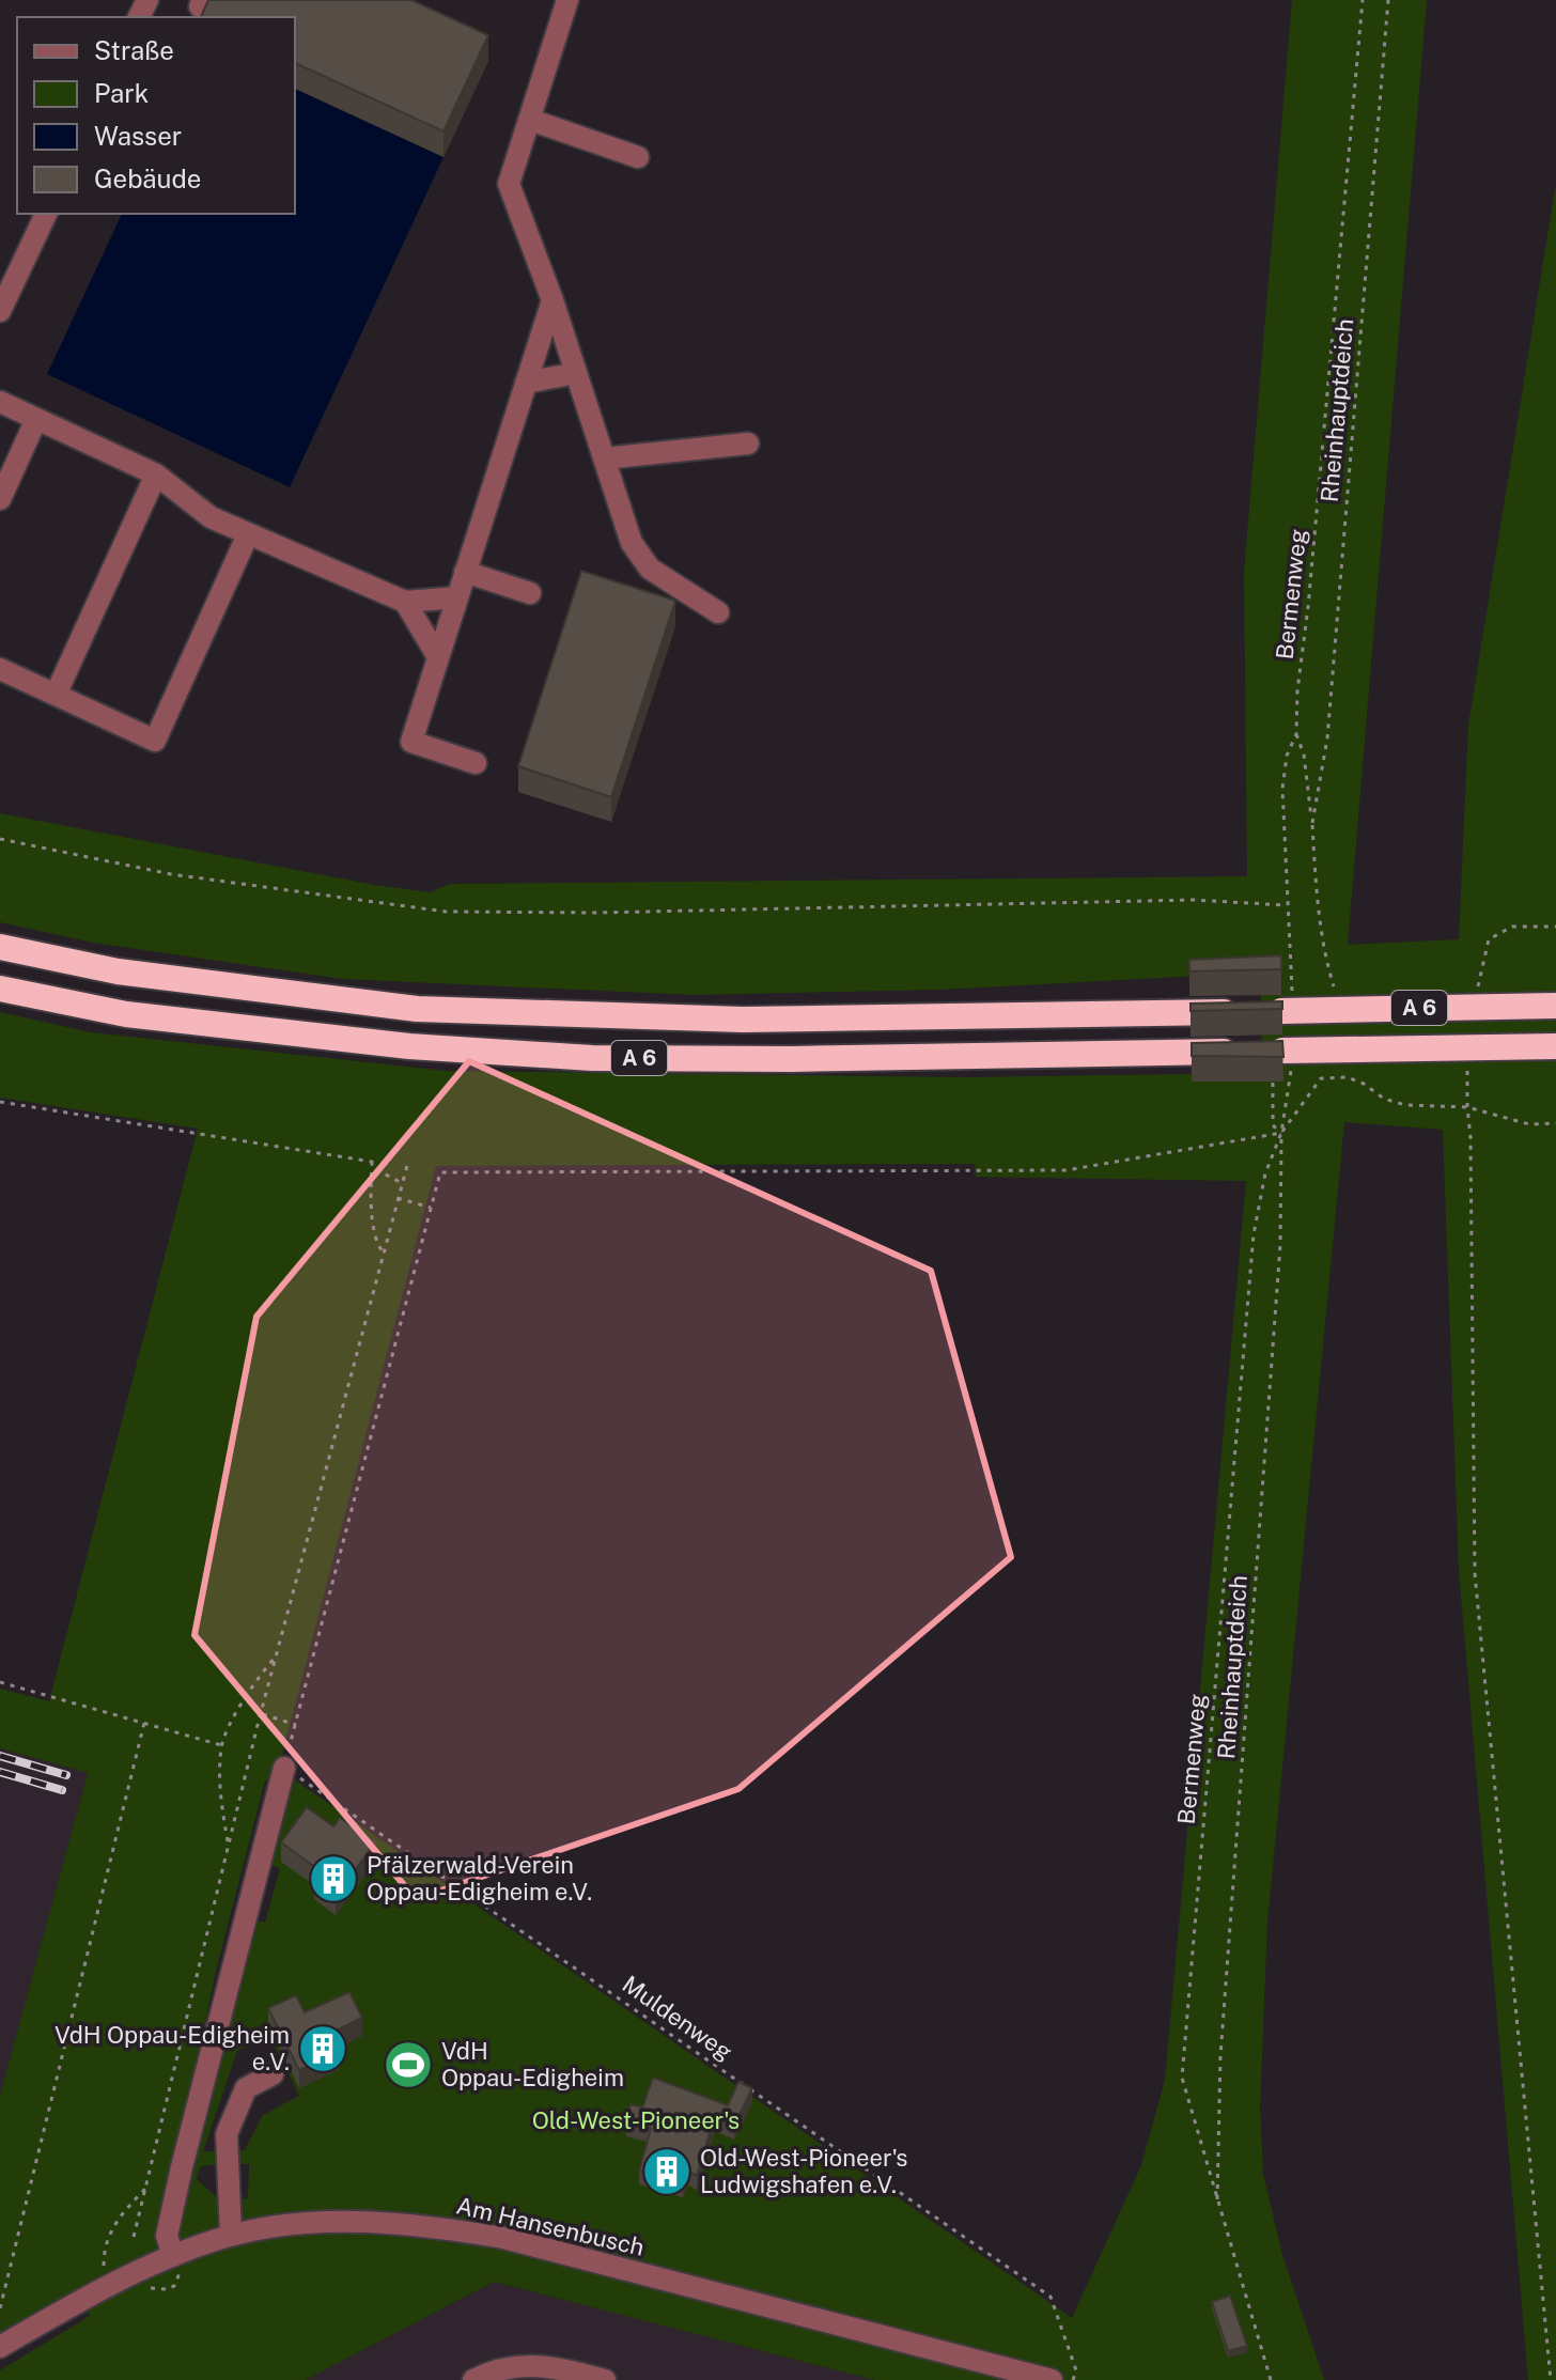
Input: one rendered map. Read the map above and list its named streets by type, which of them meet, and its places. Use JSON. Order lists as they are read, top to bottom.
{
  "streets": {
    "highway": ["A 6"],
    "street": ["Am Hansenbusch"],
    "path": ["Rheinhauptdeich", "Bermenweg", "Muldenweg"]
  },
  "crossings": [
    ["Rheinhauptdeich", "Bermenweg"]
  ],
  "parks": ["Old-West-Pioneer's"],
  "places": {
    "building": ["Pfälzerwald-Verein Oppau-Edigheim e.V.", "VdH Oppau-Edigheim e.V.", "Old-West-Pioneer's Ludwigshafen e.V."],
    "sports": ["VdH Oppau-Edigheim"]
  },
  "legend": [
    "Straße",
    "Park",
    "Wasser",
    "Gebäude"
  ]
}
